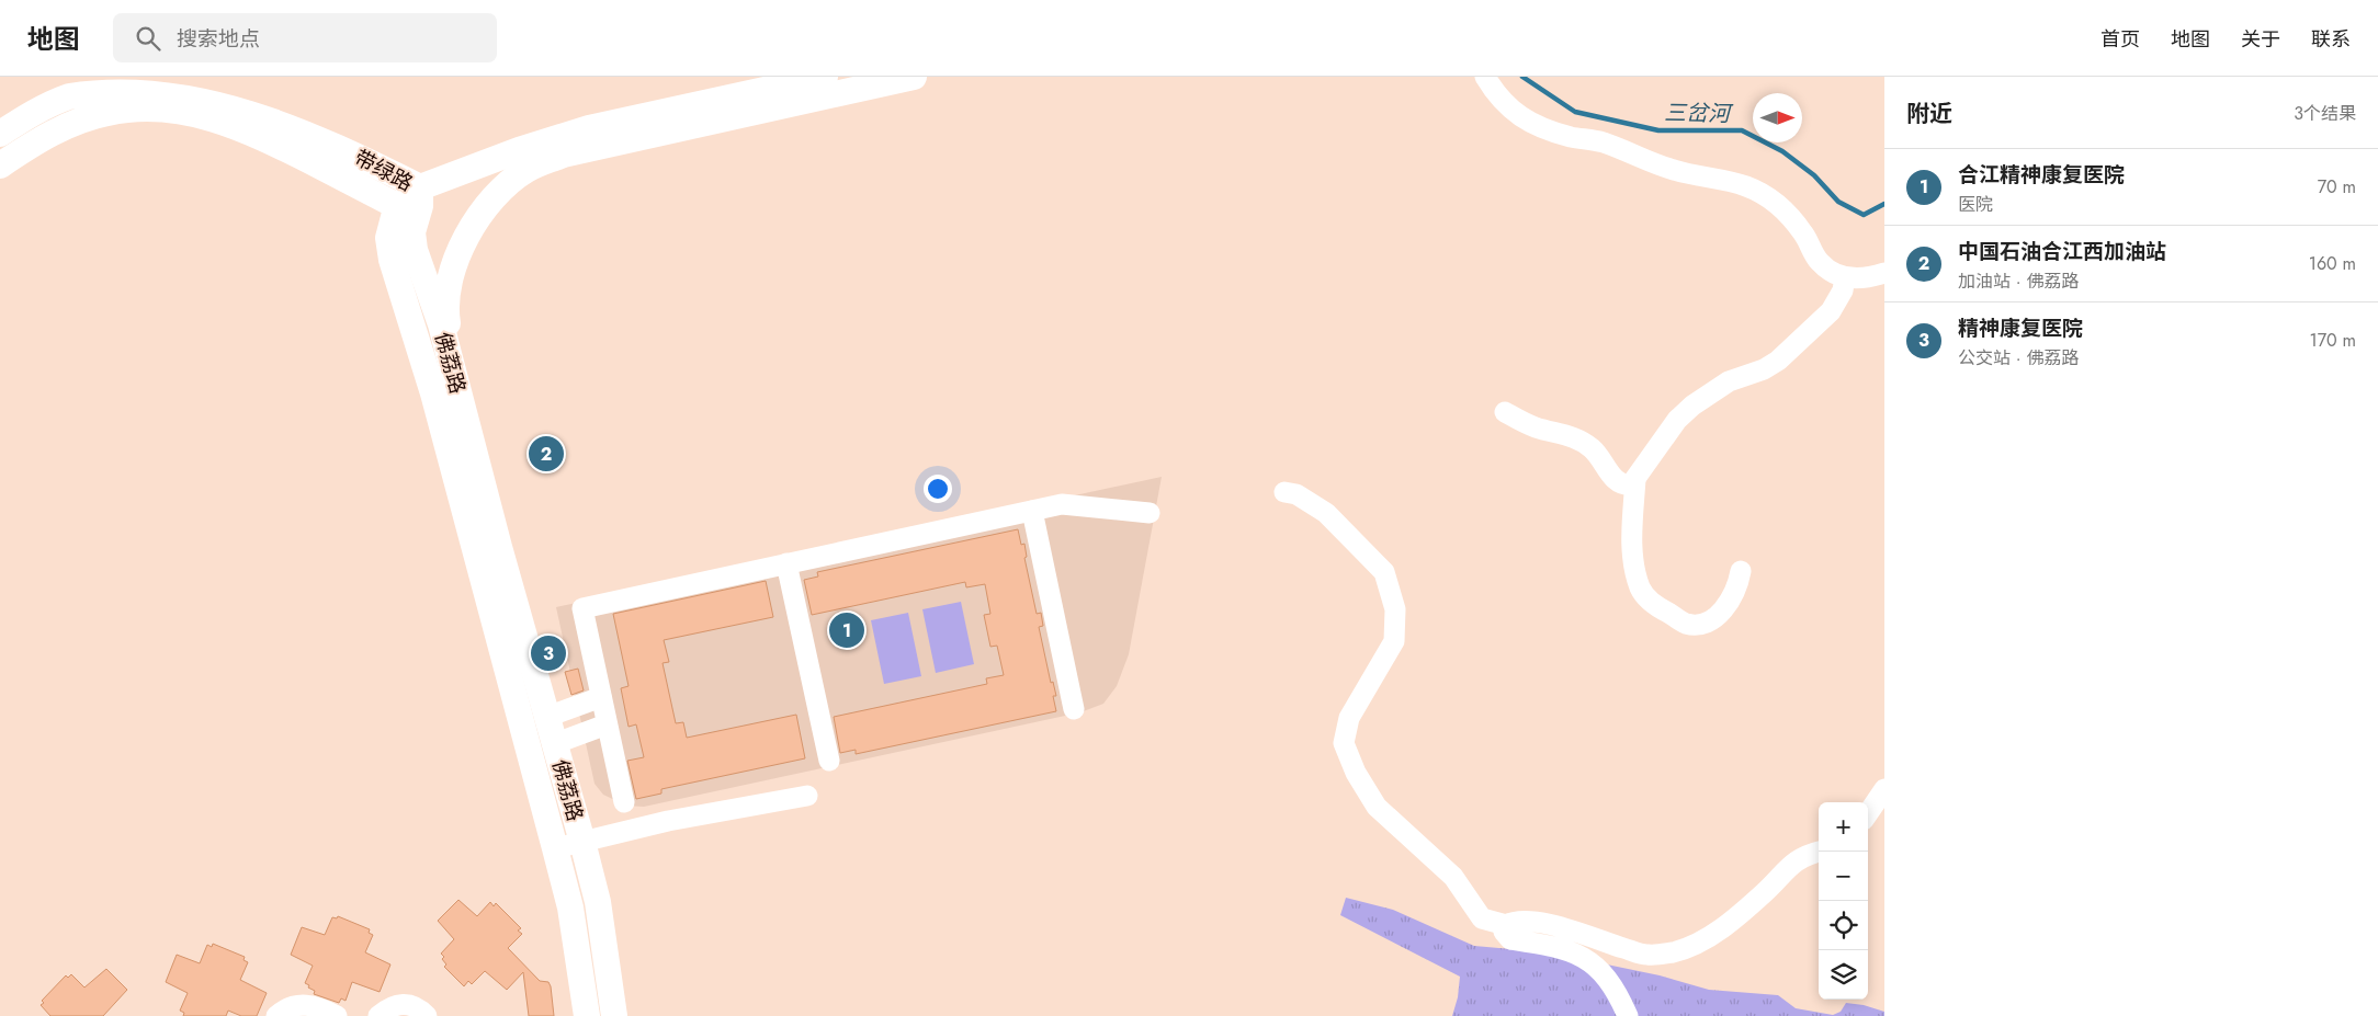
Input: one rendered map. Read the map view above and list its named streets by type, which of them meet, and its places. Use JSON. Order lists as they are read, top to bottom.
{
  "streets": {
    "main road": ["带绿路", "佛荔路"]
  },
  "crossings": [
    ["带绿路", "佛荔路"]
  ],
  "water": ["三岔河"],
  "north": "right",
  "page": {
    "header": "地图",
    "search": "搜索地点",
    "nav": [
      "首页",
      "地图",
      "关于",
      "联系"
    ],
    "heading": ["附近", "3个结果"],
    "list": [
      {
        "mark": "1",
        "name": "合江精神康复医院",
        "note": "医院",
        "value": "70 m"
      },
      {
        "mark": "2",
        "name": "中国石油合江西加油站",
        "note": "加油站 · 佛荔路",
        "value": "160 m"
      },
      {
        "mark": "3",
        "name": "精神康复医院",
        "note": "公交站 · 佛荔路",
        "value": "170 m"
      }
    ],
    "pins": ["2", "1", "3"],
    "map_buttons": ["+", "−"]
  }
}
